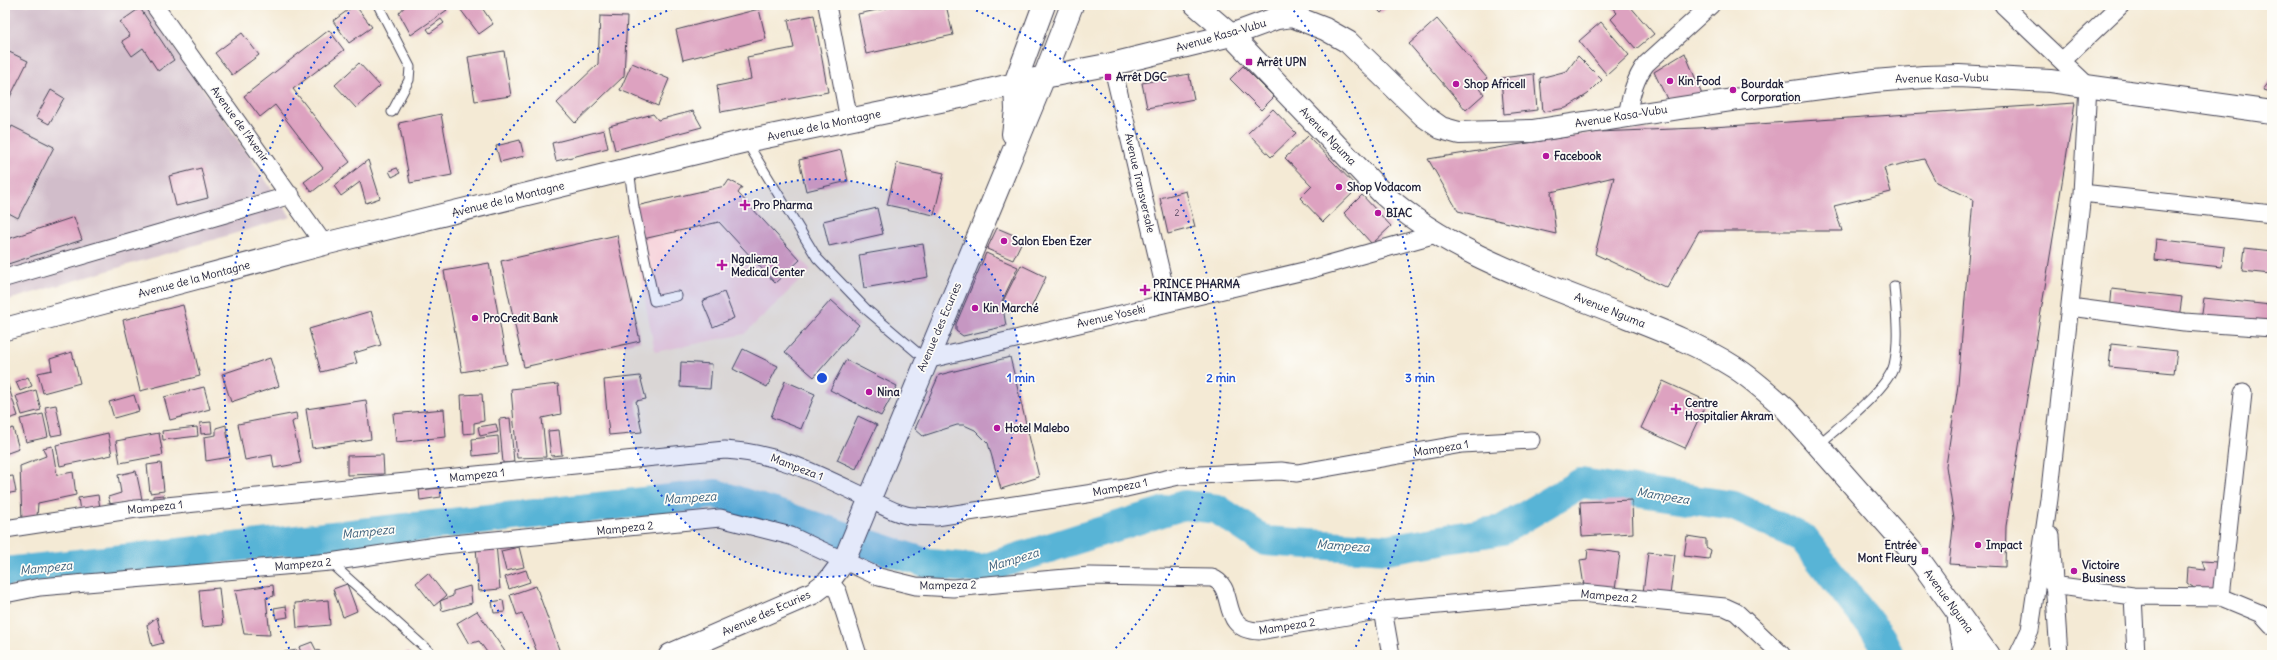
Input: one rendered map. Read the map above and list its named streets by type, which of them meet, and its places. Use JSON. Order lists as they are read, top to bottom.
{
  "streets": {
    "main road": [
      "Avenue Kasa-Vubu",
      "Avenue de la Montagne",
      "Avenue Nguma",
      "Avenue des Ecuries"
    ],
    "street": [
      "Avenue de l'Avenir",
      "Avenue Transversale",
      "Avenue Yoseki",
      "Mampeza 1",
      "Mampeza 2"
    ]
  },
  "crossings": [
    ["Avenue Kasa-Vubu", "Avenue de la Montagne"],
    ["Avenue Kasa-Vubu", "Avenue Nguma"],
    ["Avenue Kasa-Vubu", "Avenue Transversale"],
    ["Avenue Kasa-Vubu", "Avenue des Ecuries"],
    ["Avenue de l'Avenir", "Avenue de la Montagne"],
    ["Avenue de la Montagne", "Avenue des Ecuries"],
    ["Avenue Nguma", "Avenue Yoseki"],
    ["Avenue Transversale", "Avenue Yoseki"],
    ["Avenue Yoseki", "Avenue des Ecuries"],
    ["Avenue des Ecuries", "Mampeza 1"],
    ["Avenue des Ecuries", "Mampeza 2"]
  ],
  "water": ["Mampeza"],
  "places": {
    "transit": ["Arrêt UPN", "Arrêt DGC", "Entrée Mont Fleury"],
    "other": [
      "Kin Food",
      "Shop Africell",
      "Bourdak Corporation",
      "Facebook",
      "Shop Vodacom",
      "BIAC",
      "Salon Eben Ezer",
      "Kin Marché",
      "ProCredit Bank",
      "Nina",
      "Hotel Malebo",
      "Impact",
      "Victoire Business"
    ],
    "health": [
      "Pro Pharma",
      "Ngaliema Medical Center",
      "PRINCE PHARMA KINTAMBO",
      "Centre Hospitalier Akram"
    ]
  },
  "house_numbers": ["2"],
  "rings": ["1 min", "2 min", "3 min"]
}
